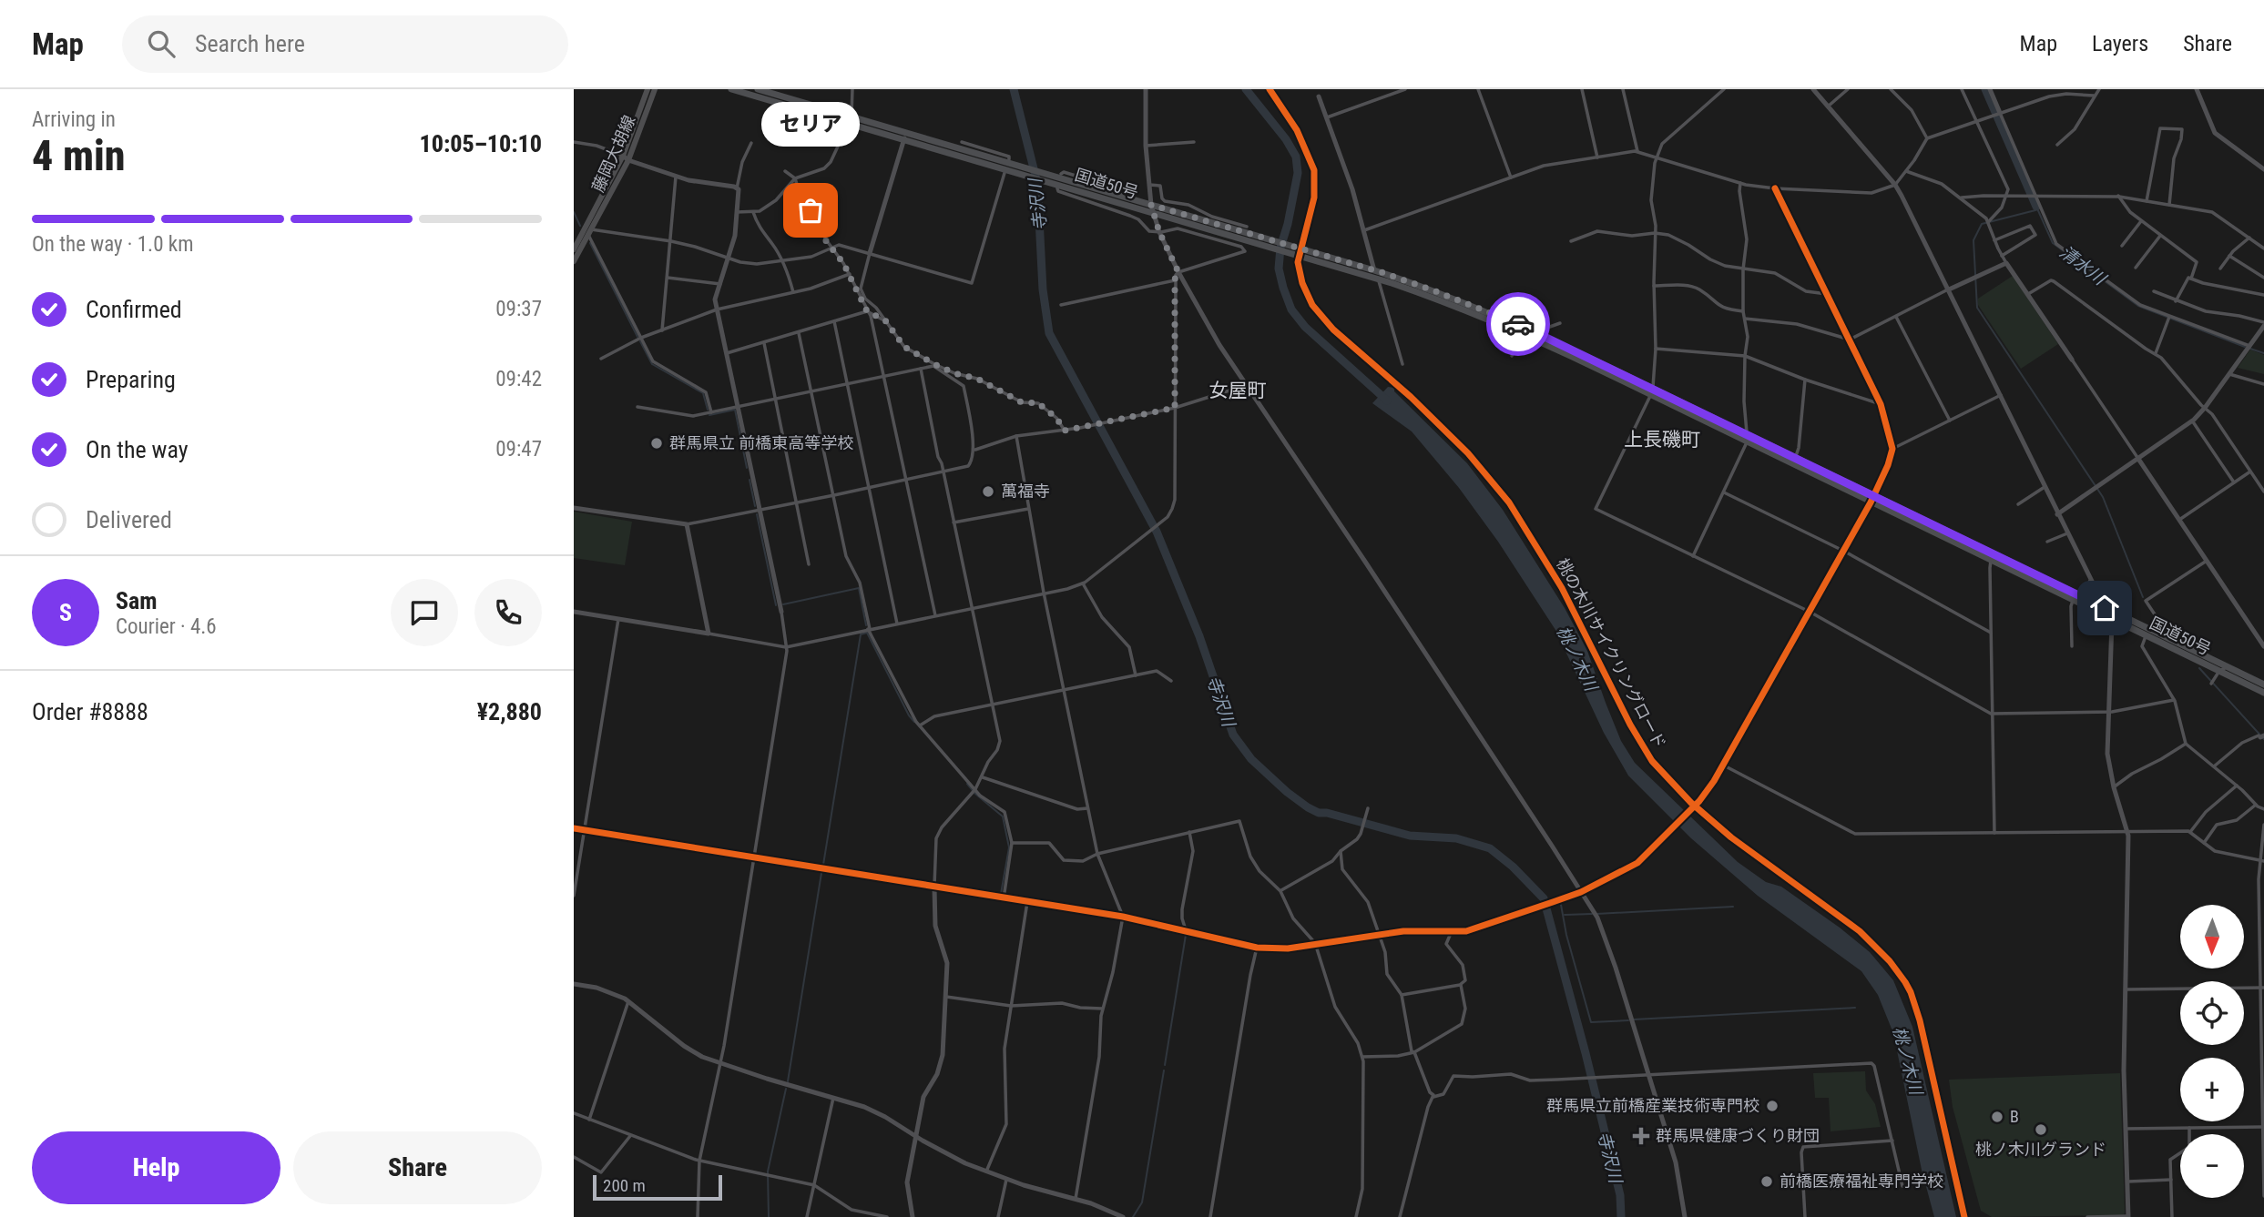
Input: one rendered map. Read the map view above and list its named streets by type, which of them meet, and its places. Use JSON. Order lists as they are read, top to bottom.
{
  "streets": {
    "highway": ["国道50号"],
    "main road": ["藤岡大胡線"],
    "cycle path": ["桃の木川サイクリングロード"]
  },
  "districts": ["女屋町", "上長磯町"],
  "water": ["寺沢川", "清水川", "桃ノ木川"],
  "places": {
    "other": [
      "セリア",
      "群馬県立 前橋東高等学校",
      "萬福寺",
      "群馬県立前橋産業技術専門校",
      "B",
      "桃ノ木川グランド",
      "前橋医療福祉専門学校"
    ],
    "health": ["群馬県健康づくり財団"]
  },
  "scale_bar": "200 m",
  "north": "bottom",
  "page": {
    "header": "Map",
    "search": "Search here",
    "nav": ["Map", "Layers", "Share"],
    "heading": ["4 min", "Arriving in", "10:05–10:10"],
    "panel": [
      "Sam",
      "Courier · 4.6",
      "Order #8888",
      "¥2,880"
    ],
    "bubble": "セリア",
    "bar": "On the way · 1.0 km",
    "list": [
      ["Confirmed", "09:37"],
      ["Preparing", "09:42"],
      ["On the way", "09:47"],
      "Delivered"
    ],
    "round": "S",
    "map_buttons": ["+", "−"],
    "buttons": ["Help", "Share"],
    "scale": "200 m"
  }
}
